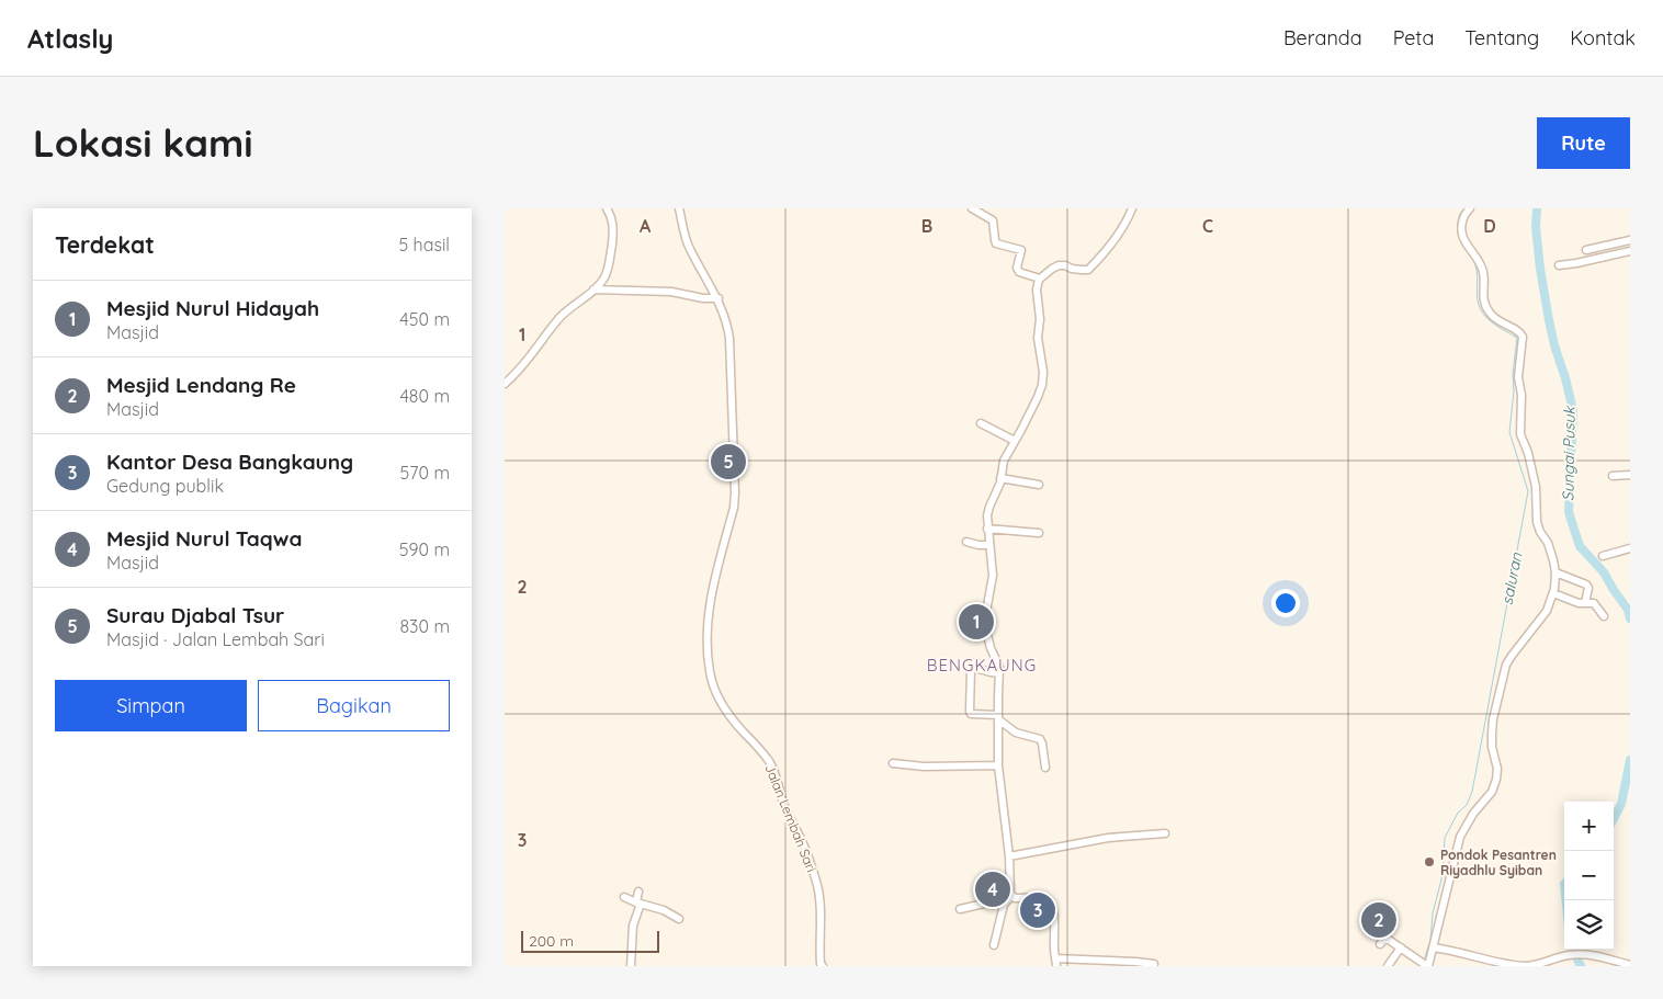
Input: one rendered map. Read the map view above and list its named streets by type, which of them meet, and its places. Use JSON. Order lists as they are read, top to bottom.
{
  "streets": {
    "street": ["Jalan Lembah Sari"]
  },
  "districts": ["BENGKAUNG"],
  "water": ["Sungai Pusuk", "saluran"],
  "places": ["Pondok Pesantren Riyadhlu Syiban"],
  "scale_bar": "200 m",
  "page": {
    "header": "Atlasly",
    "nav": [
      "Beranda",
      "Peta",
      "Tentang",
      "Kontak"
    ],
    "buttons": [
      "Rute",
      ["Simpan", "Bagikan"]
    ],
    "title": "Lokasi kami",
    "heading": ["Terdekat", "5 hasil"],
    "list": [
      {
        "mark": "1",
        "name": "Mesjid Nurul Hidayah",
        "note": "Masjid",
        "value": "450 m"
      },
      {
        "mark": "2",
        "name": "Mesjid Lendang Re",
        "note": "Masjid",
        "value": "480 m"
      },
      {
        "mark": "3",
        "name": "Kantor Desa Bangkaung",
        "note": "Gedung publik",
        "value": "570 m"
      },
      {
        "mark": "4",
        "name": "Mesjid Nurul Taqwa",
        "note": "Masjid",
        "value": "590 m"
      },
      {
        "mark": "5",
        "name": "Surau Djabal Tsur",
        "note": "Masjid · Jalan Lembah Sari",
        "value": "830 m"
      }
    ],
    "pins": [
      "5",
      "1",
      "4",
      "3",
      "2"
    ],
    "map_buttons": ["+", "−"],
    "scale": "200 m"
  },
  "grid": {
    "columns": [
      "A",
      "B",
      "C",
      "D"
    ],
    "rows": ["1", "2", "3"]
  }
}
